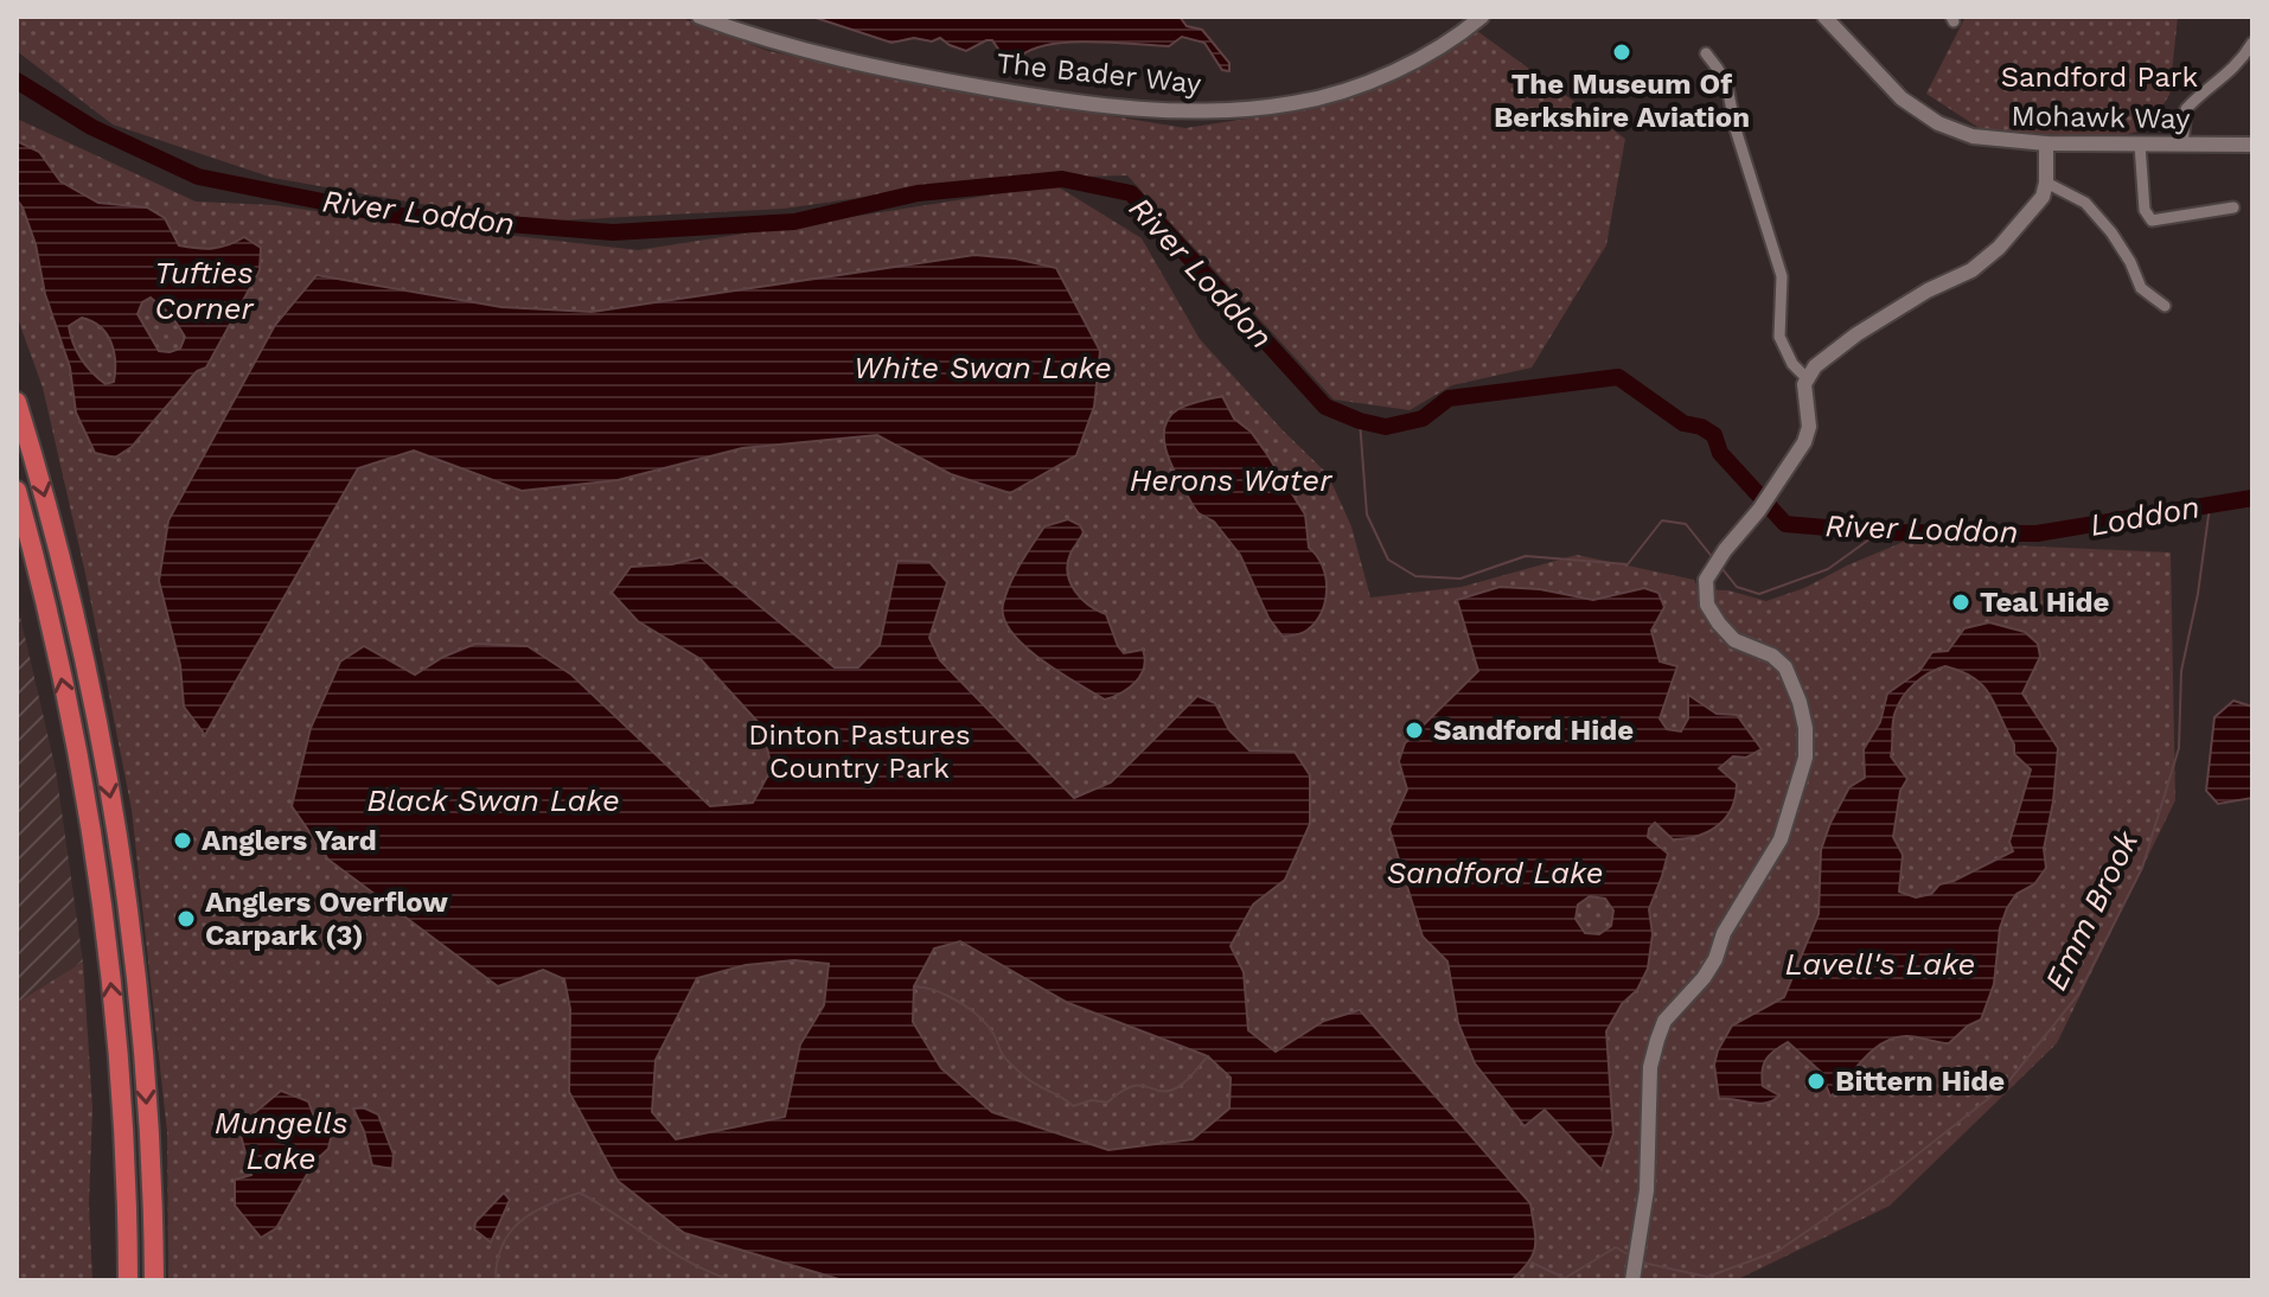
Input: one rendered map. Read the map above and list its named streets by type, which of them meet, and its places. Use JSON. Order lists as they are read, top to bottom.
{
  "streets": {
    "street": ["The Bader Way", "Mohawk Way"]
  },
  "water": [
    "River Loddon",
    "Tufties Corner",
    "White Swan Lake",
    "Herons Water",
    "Loddon",
    "Black Swan Lake",
    "Sandford Lake",
    "Emm Brook",
    "Lavell's Lake",
    "Mungells Lake"
  ],
  "parks": ["Sandford Park", "Dinton Pastures Country Park"],
  "places": [
    "The Museum Of Berkshire Aviation",
    "Teal Hide",
    "Sandford Hide",
    "Anglers Yard",
    "Anglers Overflow Carpark (3)",
    "Bittern Hide"
  ]
}
